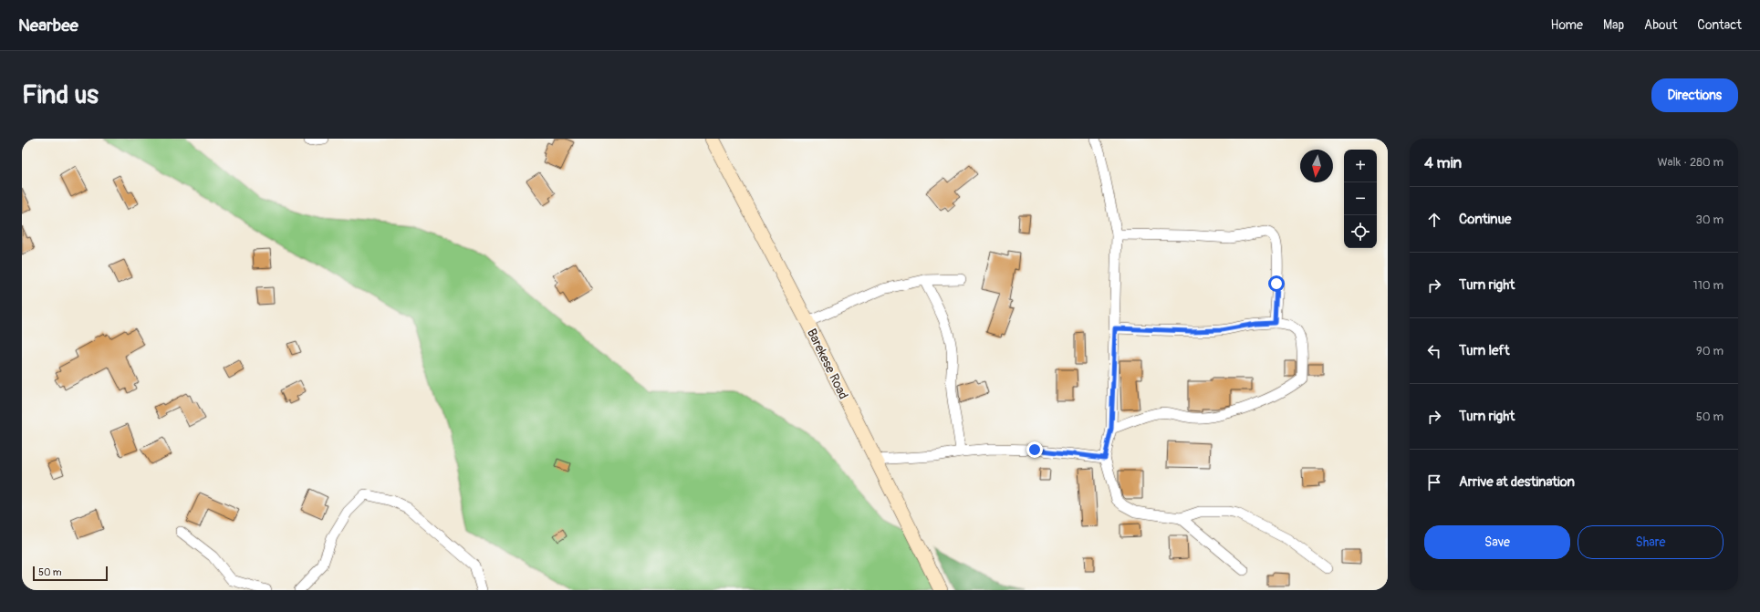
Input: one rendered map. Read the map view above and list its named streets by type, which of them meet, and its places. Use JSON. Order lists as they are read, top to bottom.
{
  "streets": {
    "main road": ["Barekese Road"]
  },
  "scale_bar": "50 m",
  "north": "bottom",
  "page": {
    "header": "Nearbee",
    "nav": [
      "Home",
      "Map",
      "About",
      "Contact"
    ],
    "buttons": [
      "Directions",
      ["Save", "Share"]
    ],
    "title": "Find us",
    "heading": ["4 min", "Walk · 280 m"],
    "map_buttons": ["+", "−"],
    "list": [
      ["Continue", "30 m"],
      ["Turn right", "110 m"],
      ["Turn left", "90 m"],
      ["Turn right", "50 m"],
      "Arrive at destination"
    ],
    "scale": "50 m"
  }
}
